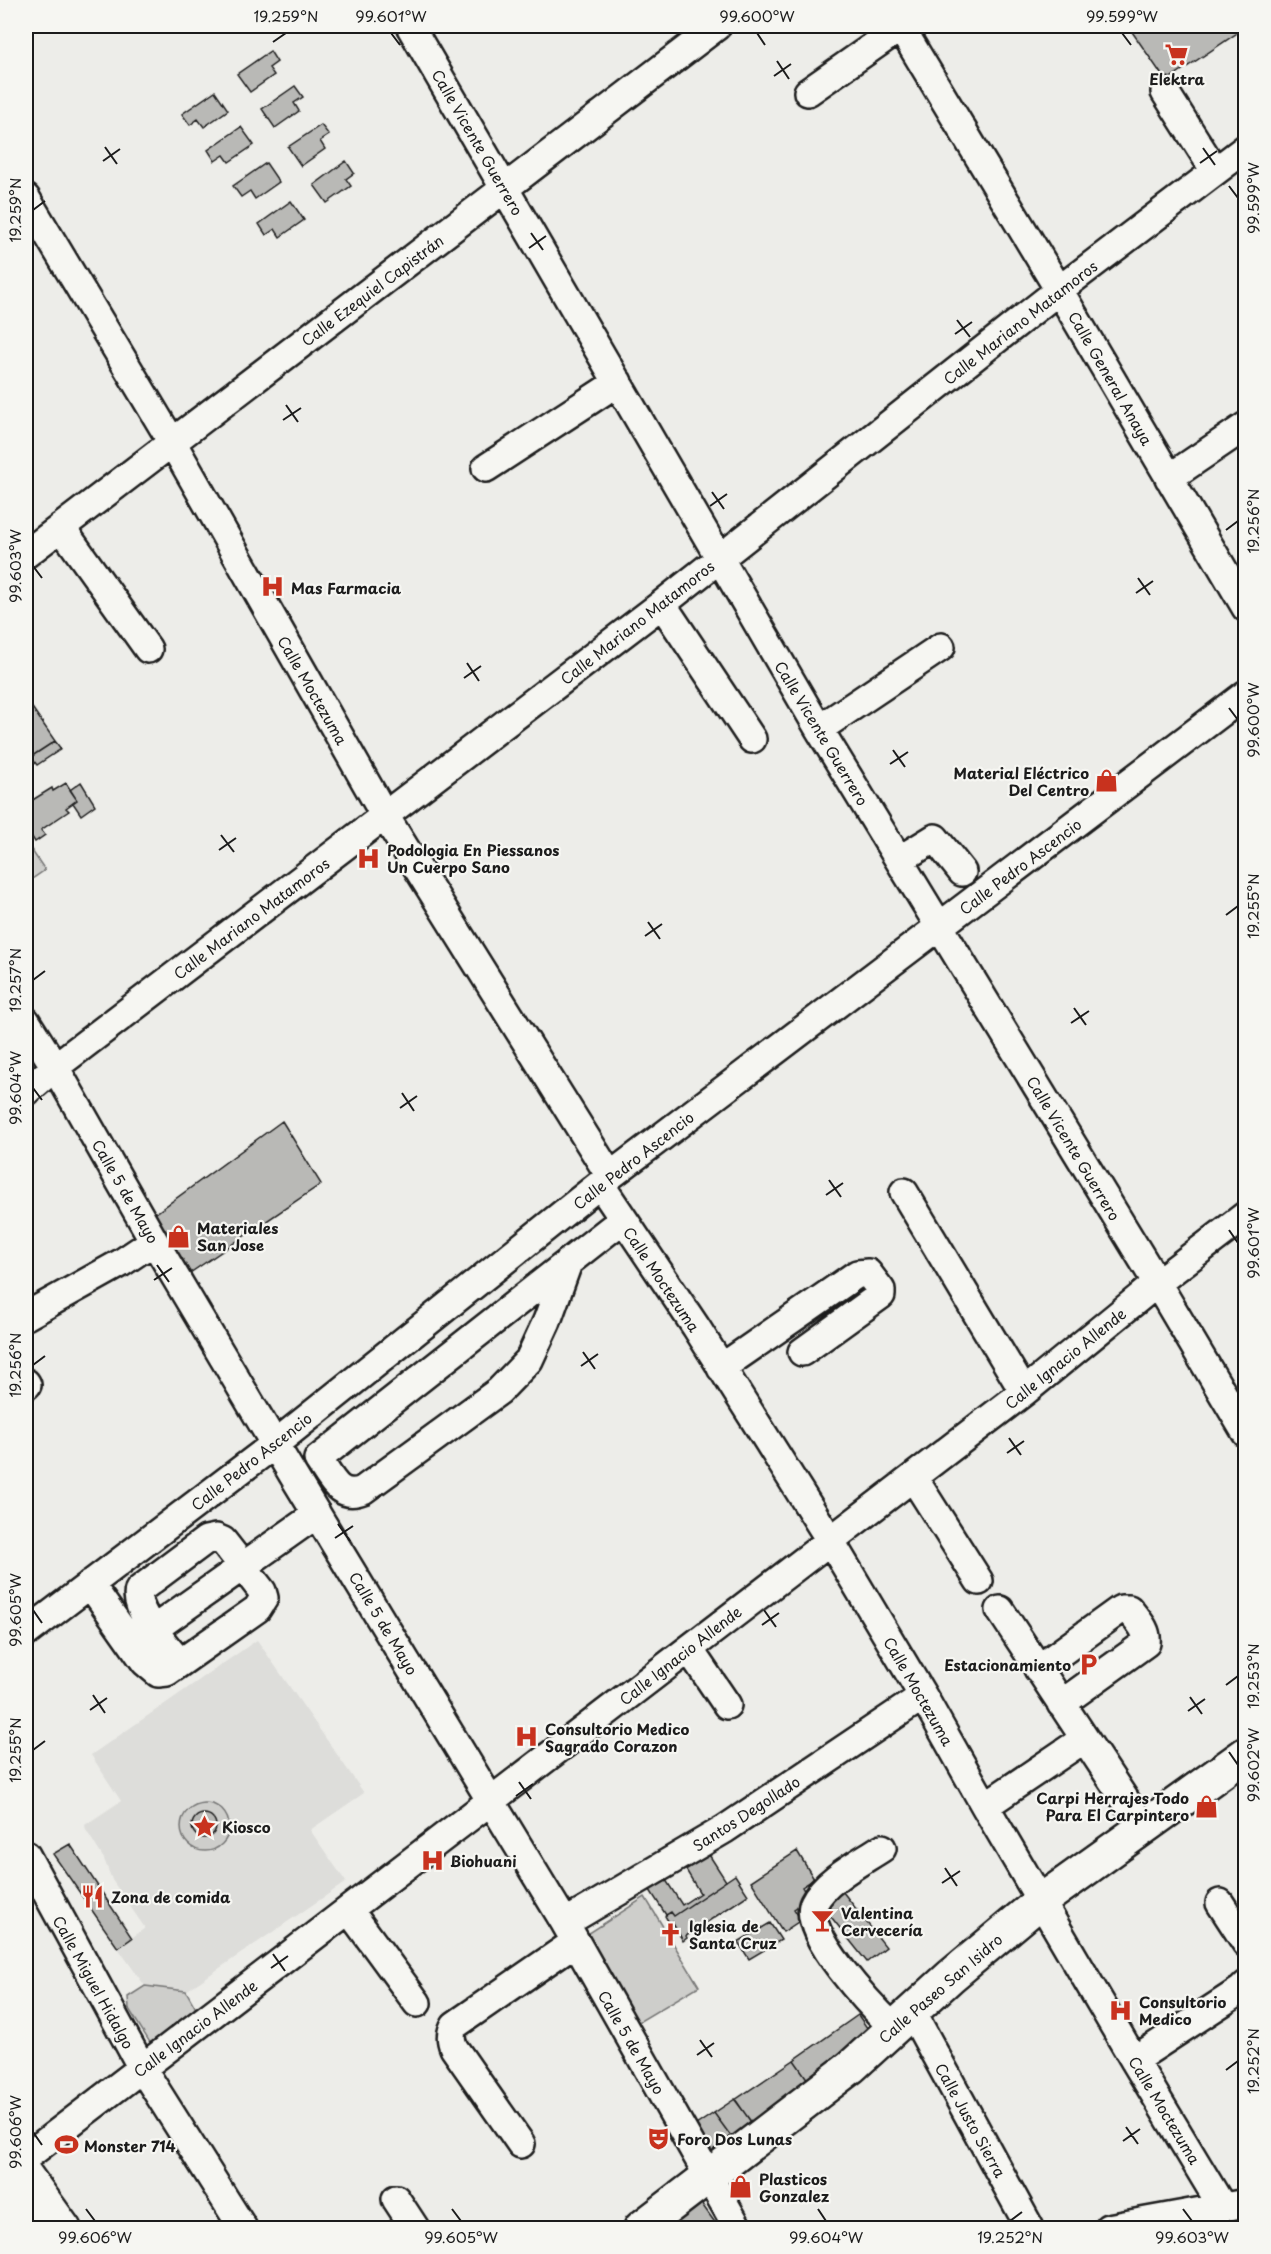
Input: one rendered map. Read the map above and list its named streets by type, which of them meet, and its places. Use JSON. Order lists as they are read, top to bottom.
{
  "streets": {
    "main road": ["Calle Paseo San Isidro"],
    "street": [
      "Calle Vicente Guerrero",
      "Calle Ezequiel Capistrán",
      "Calle Mariano Matamoros",
      "Calle General Anaya",
      "Calle Moctezuma",
      "Calle Pedro Ascencio",
      "Calle 5 de Mayo",
      "Calle Ignacio Allende",
      "Santos Degollado",
      "Calle Miguel Hidalgo",
      "Calle Justo Sierra"
    ]
  },
  "crossings": [
    ["Calle Vicente Guerrero", "Calle Ezequiel Capistrán"],
    ["Calle Vicente Guerrero", "Calle Mariano Matamoros"],
    ["Calle Vicente Guerrero", "Calle Pedro Ascencio"],
    ["Calle Vicente Guerrero", "Calle Ignacio Allende"],
    ["Calle Ezequiel Capistrán", "Calle Moctezuma"],
    ["Calle Mariano Matamoros", "Calle General Anaya"],
    ["Calle Mariano Matamoros", "Calle Moctezuma"],
    ["Calle Mariano Matamoros", "Calle 5 de Mayo"],
    ["Calle Moctezuma", "Calle Pedro Ascencio"],
    ["Calle Moctezuma", "Calle Ignacio Allende"],
    ["Calle Moctezuma", "Santos Degollado"],
    ["Calle Moctezuma", "Calle Paseo San Isidro"],
    ["Calle Pedro Ascencio", "Calle 5 de Mayo"],
    ["Calle 5 de Mayo", "Calle Ignacio Allende"],
    ["Calle 5 de Mayo", "Santos Degollado"],
    ["Calle 5 de Mayo", "Calle Paseo San Isidro"],
    ["Calle Ignacio Allende", "Calle Miguel Hidalgo"],
    ["Calle Paseo San Isidro", "Calle Justo Sierra"]
  ],
  "places": {
    "supermarket": ["Elektra"],
    "hospital": [
      "Mas Farmacia",
      "Podologia En Piessanos Un Cuerpo Sano",
      "Consultorio Medico Sagrado Corazon",
      "Biohuani",
      "Consultorio Medico"
    ],
    "shop": [
      "Material Eléctrico Del Centro",
      "Materiales San Jose",
      "Carpi Herrajes Todo Para El Carpintero",
      "Plasticos Gonzalez"
    ],
    "parking": ["Estacionamiento"],
    "place": ["Kiosco"],
    "restaurant": ["Zona de comida"],
    "bar": ["Valentina Cervecería"],
    "church": ["Iglesia de Santa Cruz"],
    "theatre": ["Foro Dos Lunas"],
    "sports": ["Monster 714"]
  },
  "coordinates": [
    "19.259°N",
    "99.601°W",
    "99.600°W",
    "99.599°W",
    "19.256°N",
    "99.603°W",
    "19.255°N",
    "19.257°N",
    "99.604°W",
    "99.605°W",
    "19.253°N",
    "99.602°W",
    "19.252°N",
    "99.606°W"
  ]
}
